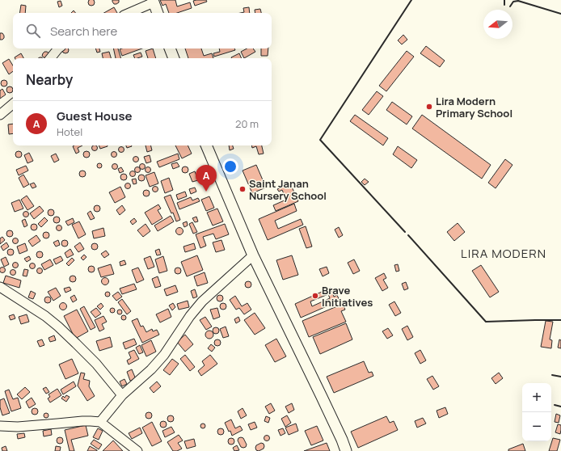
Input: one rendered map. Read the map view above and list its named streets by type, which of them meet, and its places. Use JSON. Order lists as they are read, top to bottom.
{
  "districts": ["LIRA MODERN"],
  "places": ["Lira Modern Primary School", "Saint Janan Nursery School", "Brave Initiatives"],
  "north": "left",
  "page": {
    "search": "Search here",
    "heading": "Nearby",
    "list": [
      {
        "mark": "A",
        "name": "Guest House",
        "note": "Hotel",
        "value": "20 m"
      }
    ],
    "pins": "A",
    "map_buttons": ["+", "−"]
  }
}
